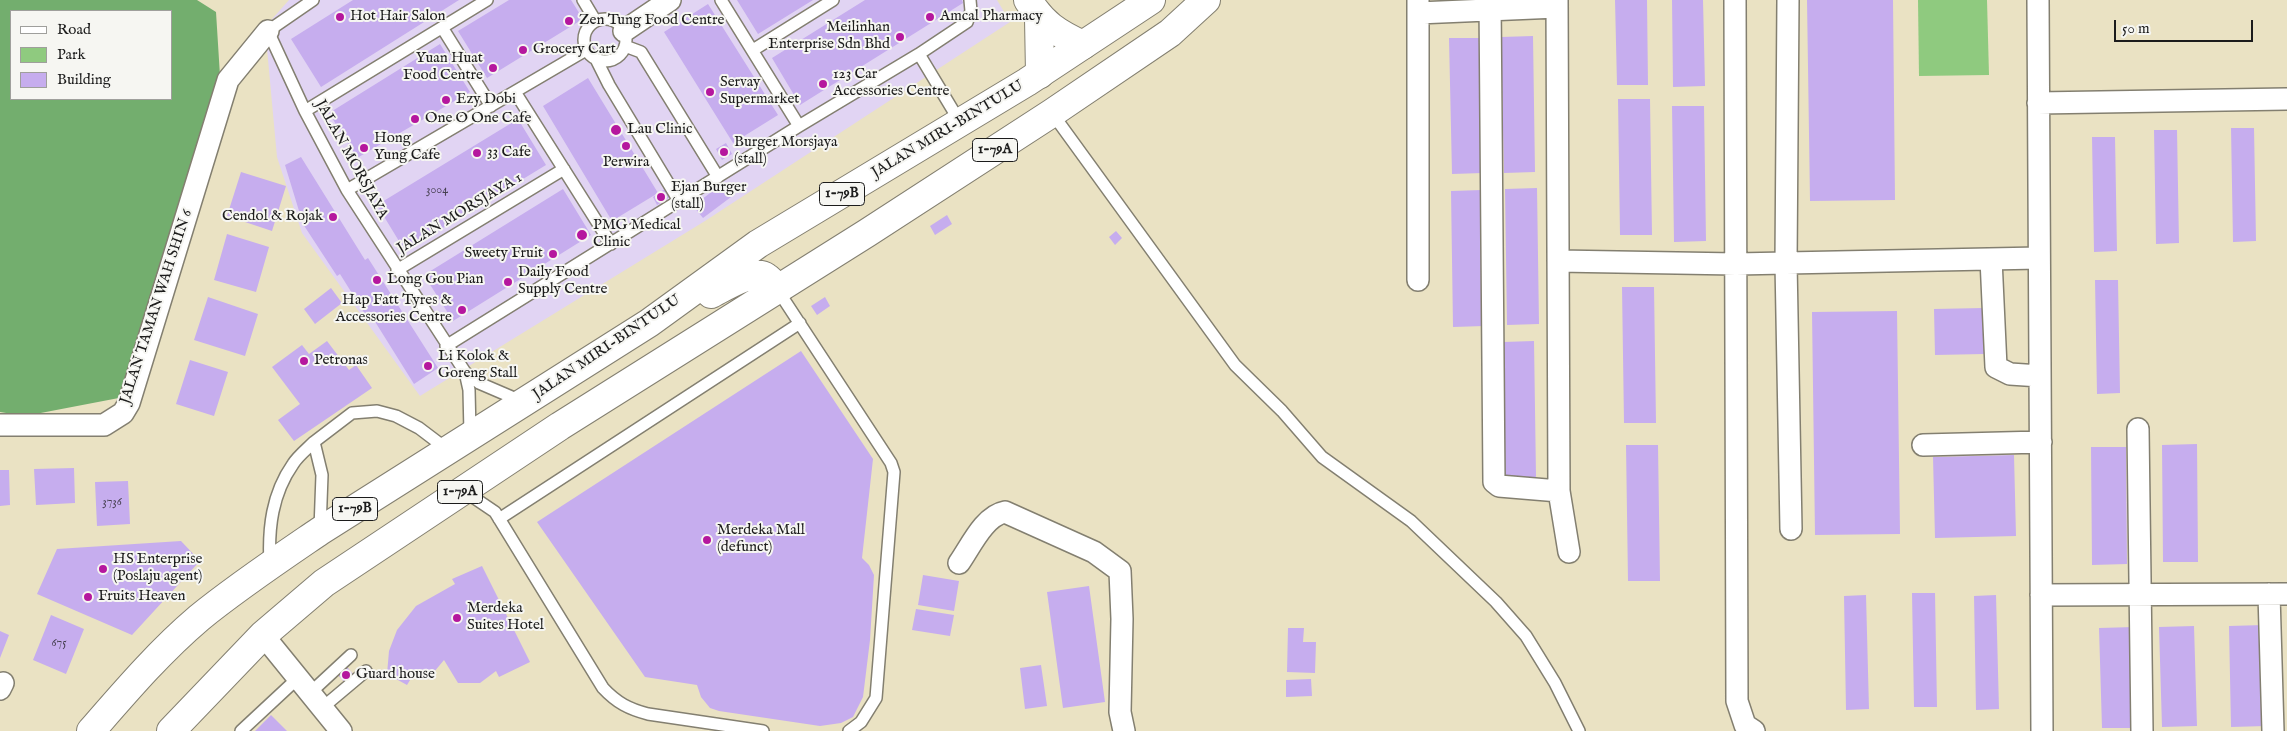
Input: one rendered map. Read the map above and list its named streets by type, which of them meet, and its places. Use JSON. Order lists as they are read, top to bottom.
{
  "streets": {
    "main road": ["JALAN MIRI-BINTULU", "1-79A", "1-79B"],
    "street": ["JALAN TAMAN WAH SHIN 6"],
    "lane": ["JALAN MORSJAYA", "JALAN MORSJAYA 1"]
  },
  "crossings": [
    ["JALAN MIRI-BINTULU", "JALAN MORSJAYA"],
    ["JALAN MORSJAYA", "JALAN MORSJAYA 1"],
    ["JALAN MORSJAYA", "JALAN TAMAN WAH SHIN 6"]
  ],
  "places": [
    "Hot Hair Salon",
    "Amcal Pharmacy",
    "Zen Tung Food Centre",
    "Meilinhan Enterprise Sdn Bhd",
    "Grocery Cart",
    "Yuan Huat Food Centre",
    "123 Car Accessories Centre",
    "Servay Supermarket",
    "Ezy Dobi",
    "One O One Cafe",
    "Lau Clinic",
    "Perwira",
    "Hong Yung Cafe",
    "Burger Morsjaya (stall)",
    "33 Cafe",
    "Ejan Burger (stall)",
    "Cendol & Rojak",
    "PMG Medical Clinic",
    "Sweety Fruit",
    "Long Gou Pian",
    "Daily Food Supply Centre",
    "Hap Fatt Tyres & Accessories Centre",
    "Petronas",
    "Li Kolok & Goreng Stall",
    "Merdeka Mall (defunct)",
    "HS Enterprise (Poslaju agent)",
    "Fruits Heaven",
    "Merdeka Suites Hotel",
    "Guard house"
  ],
  "house_numbers": ["3004", "3736", "675"],
  "legend": ["Road", "Park", "Building"],
  "scale_bar": "50 m"
}
